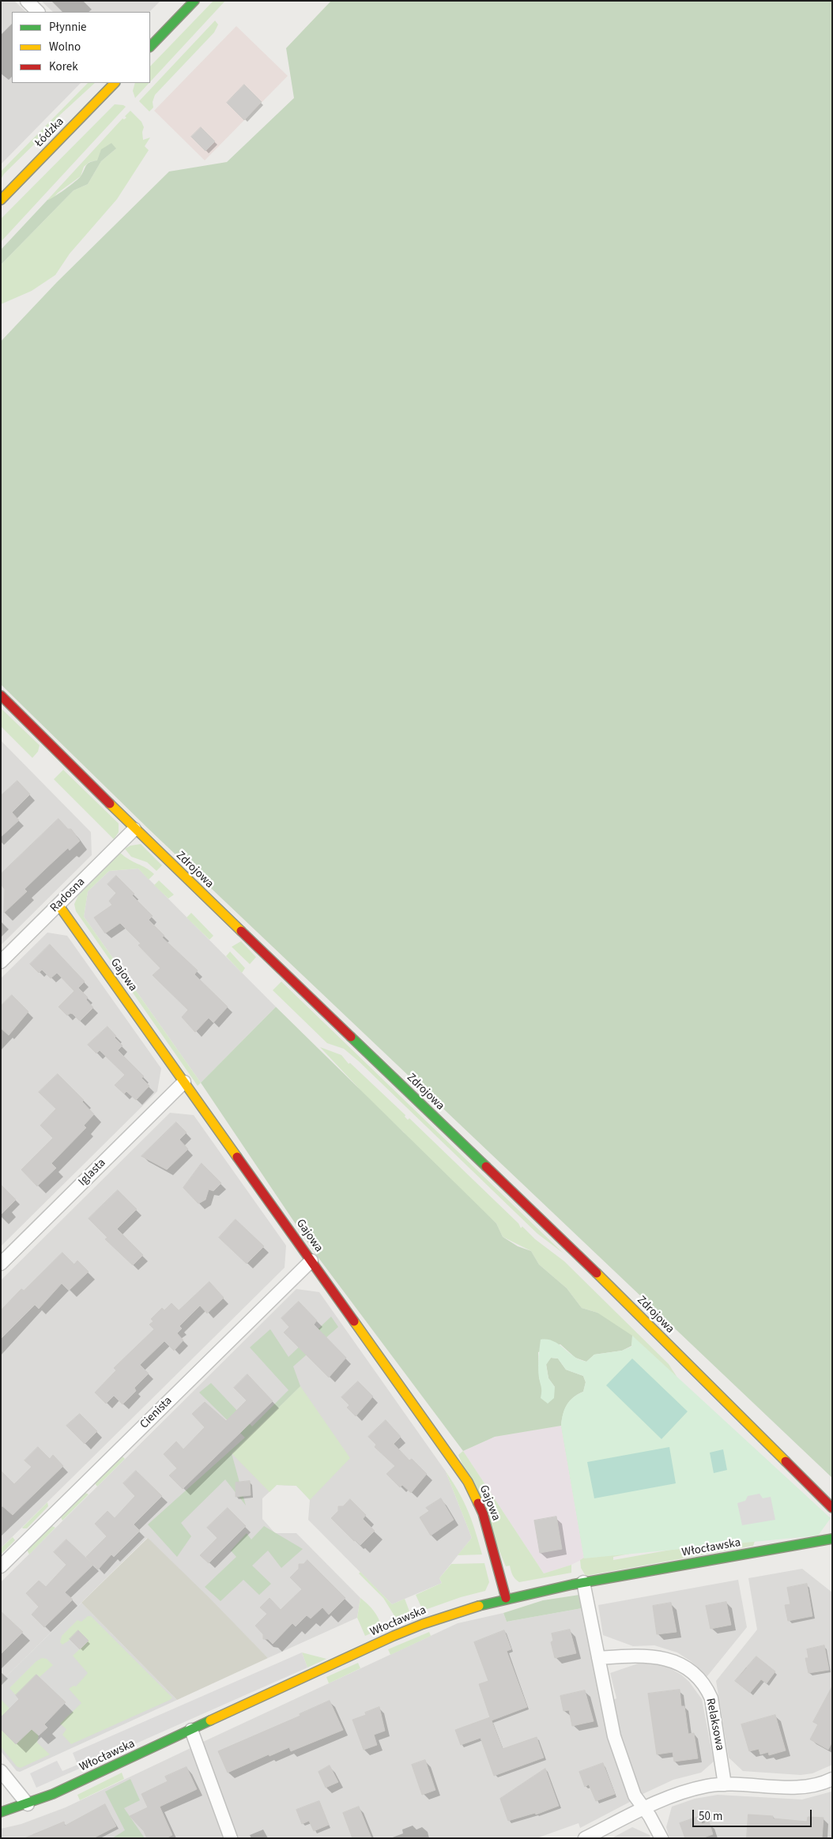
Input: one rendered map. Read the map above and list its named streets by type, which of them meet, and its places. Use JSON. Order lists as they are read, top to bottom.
{
  "streets": {
    "street": [
      "Łódzka",
      "Zdrojowa",
      "Radosna",
      "Gajowa",
      "Iglasta",
      "Cienista",
      "Włocławska",
      "Relaksowa"
    ]
  },
  "crossings": [
    ["Zdrojowa", "Radosna"],
    ["Radosna", "Gajowa"],
    ["Gajowa", "Iglasta"],
    ["Gajowa", "Cienista"],
    ["Gajowa", "Włocławska"]
  ],
  "legend": ["Płynnie", "Wolno", "Korek"],
  "scale_bar": "50 m"
}
